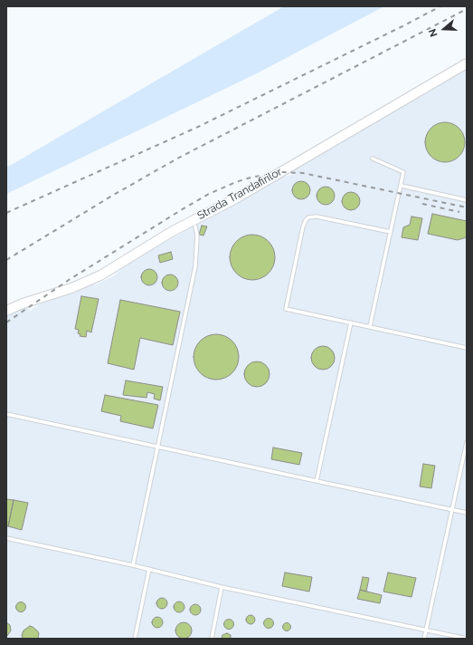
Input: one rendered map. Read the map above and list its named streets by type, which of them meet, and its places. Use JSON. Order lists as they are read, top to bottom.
{
  "streets": {
    "main road": ["Strada Trandafirilor"]
  },
  "north": "left"
}
